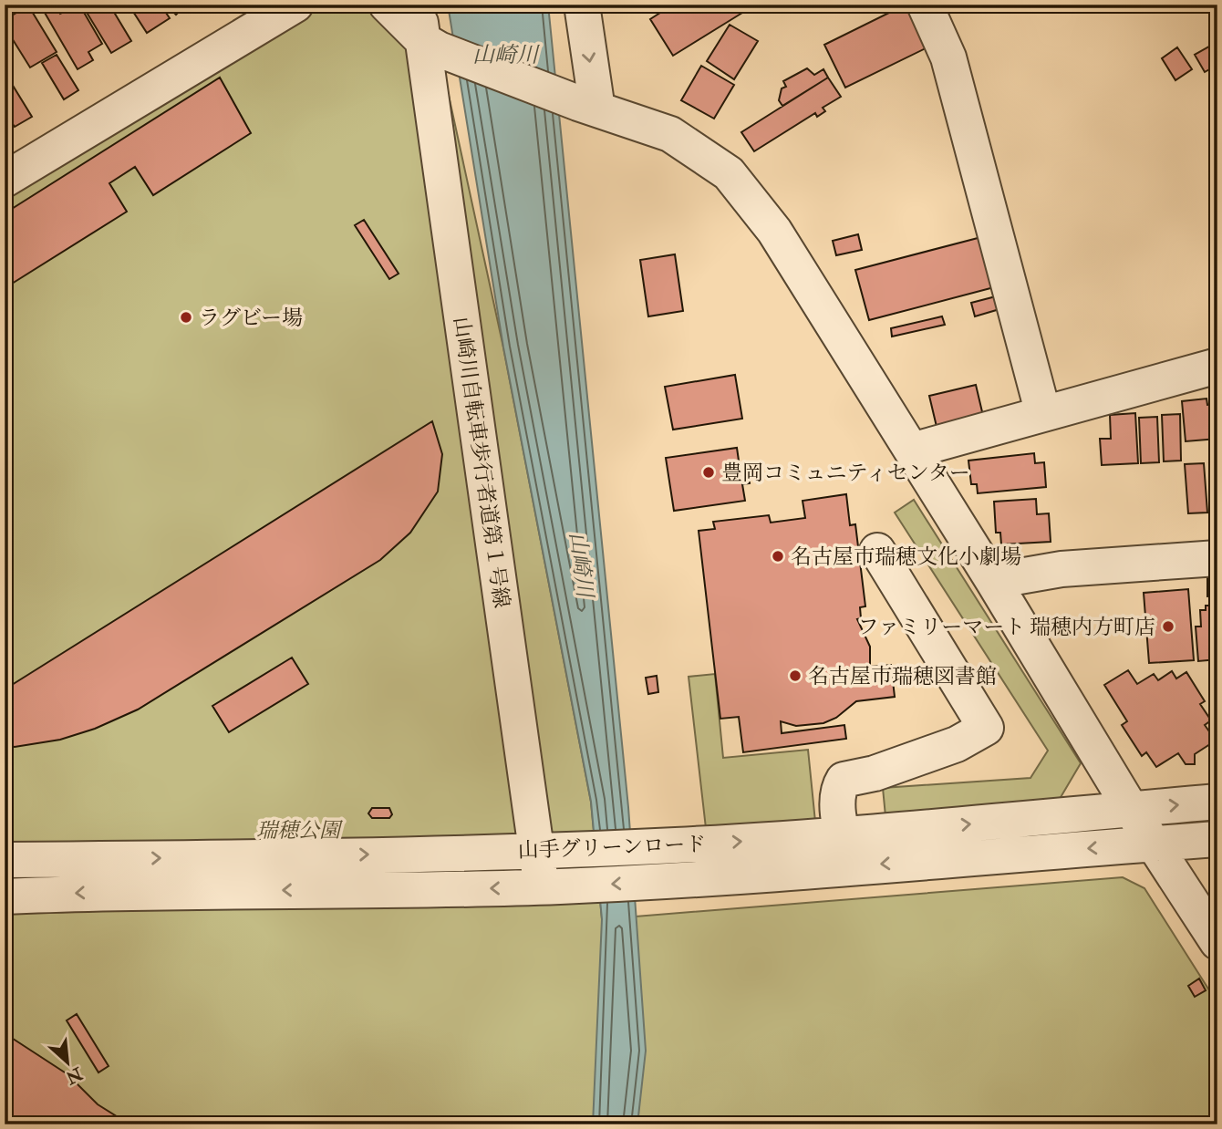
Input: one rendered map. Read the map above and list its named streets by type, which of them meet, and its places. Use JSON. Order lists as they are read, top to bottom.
{
  "streets": {
    "street": ["山崎川自転車歩行者道第１号線", "山手グリーンロード"]
  },
  "crossings": [
    ["山崎川自転車歩行者道第１号線", "山手グリーンロード"]
  ],
  "water": ["山崎川"],
  "parks": ["瑞穂公園"],
  "places": [
    "ラグビー場",
    "豊岡コミュニティセンター",
    "名古屋市瑞穂文化小劇場",
    "ファミリーマート 瑞穂内方町店",
    "名古屋市瑞穂図書館"
  ],
  "north": "bottom right"
}
